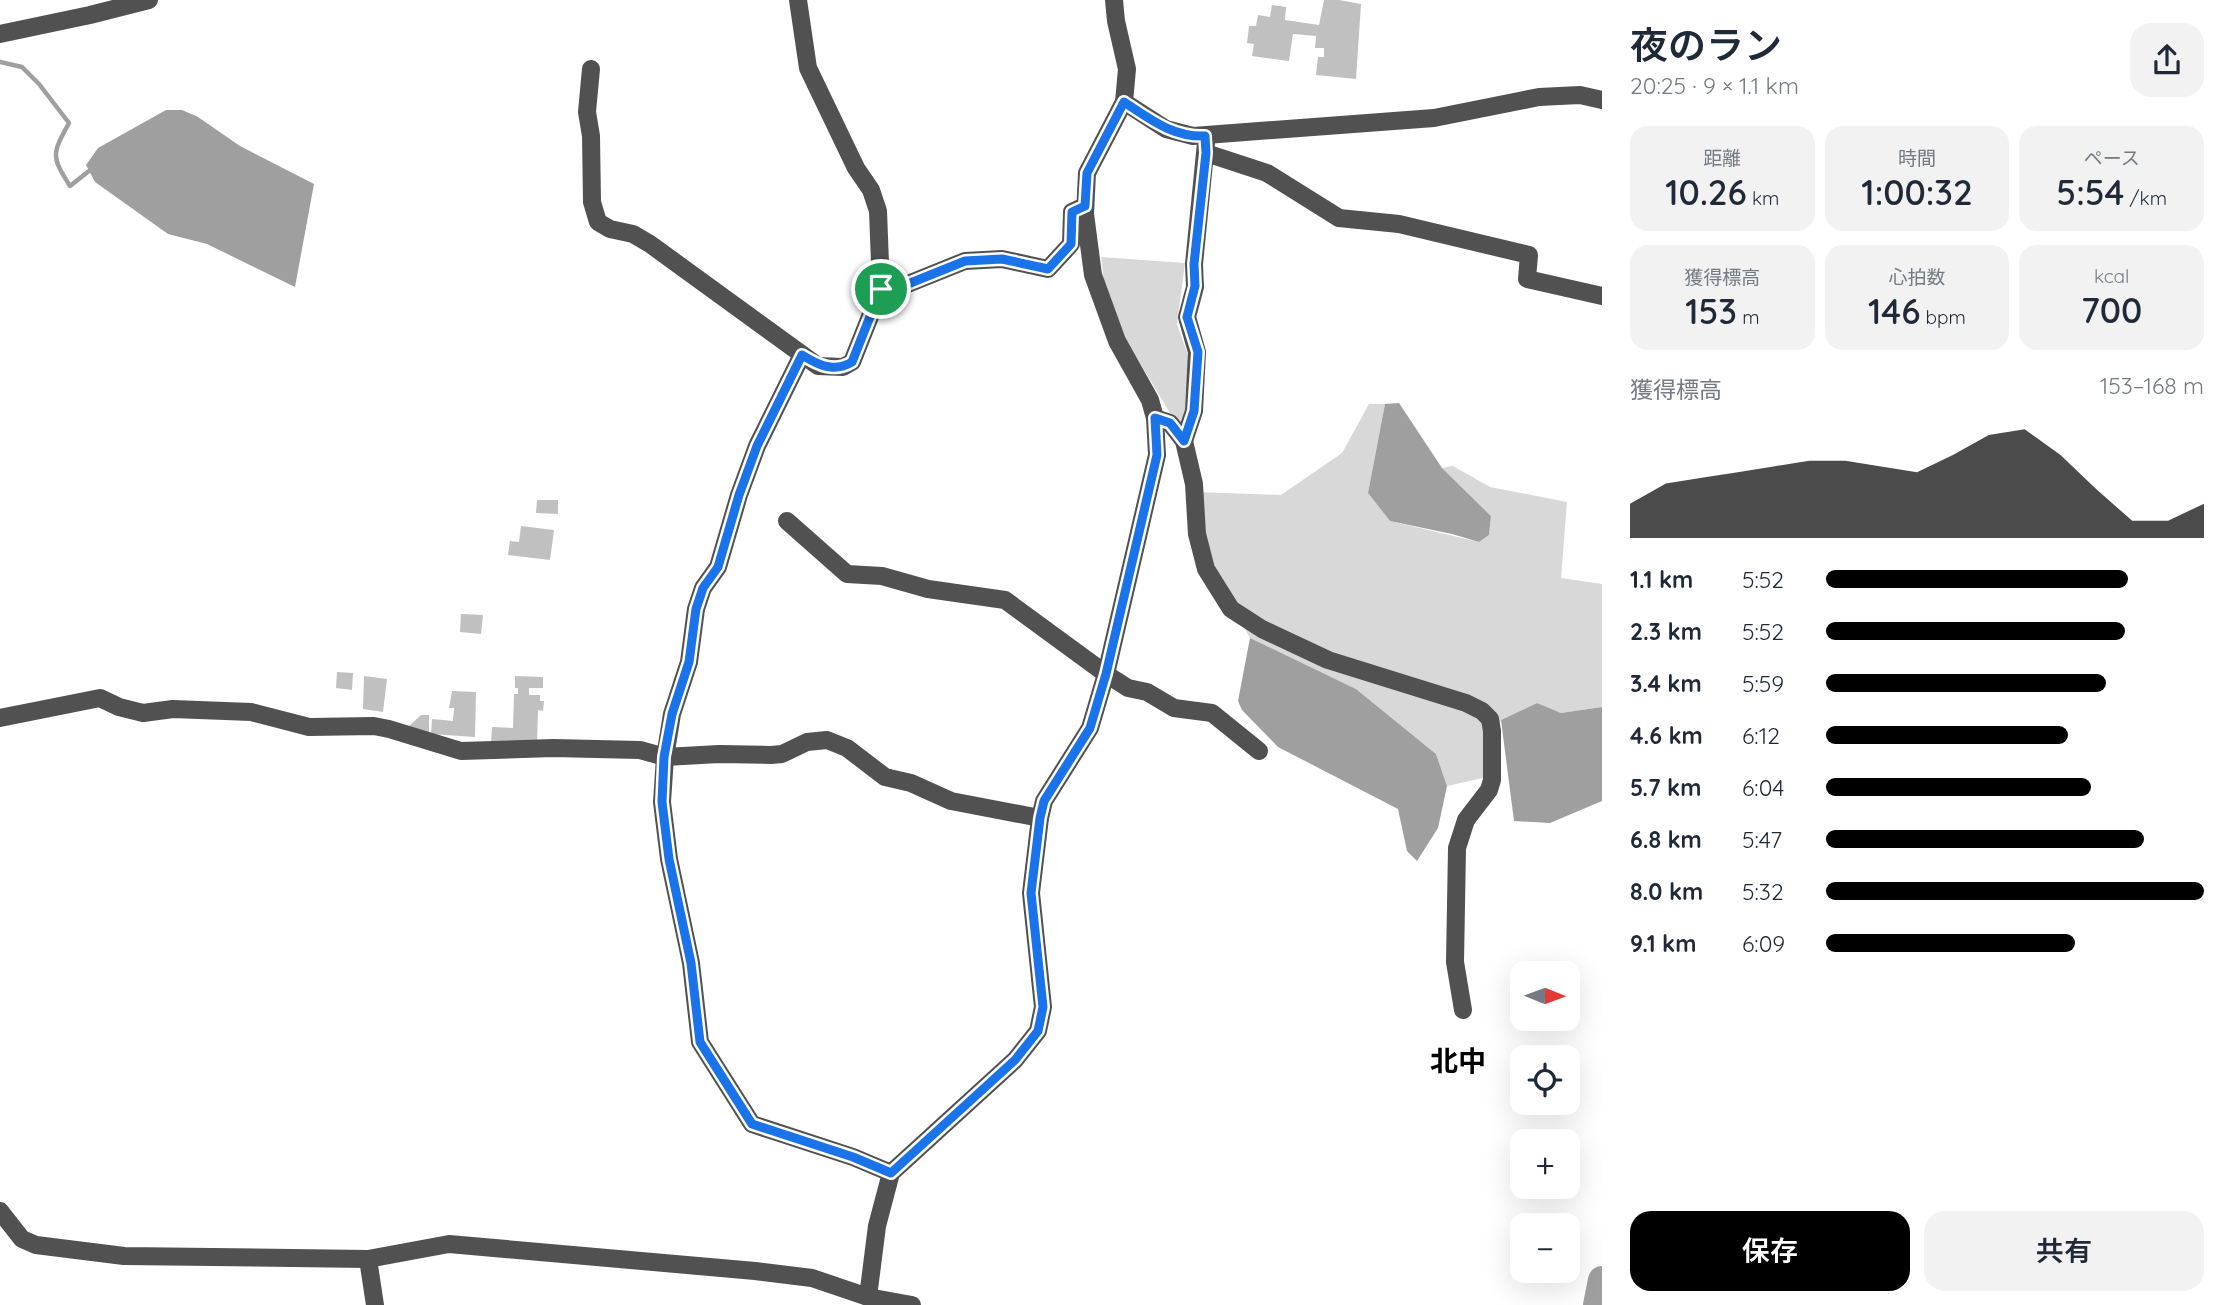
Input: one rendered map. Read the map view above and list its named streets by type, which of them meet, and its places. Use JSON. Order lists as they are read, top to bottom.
{
  "districts": ["北中"],
  "north": "right",
  "page": {
    "heading": ["夜のラン", "20:25 · 9 × 1.1 km"],
    "stats": [
      ["距離", "10.26 km"],
      ["時間", "1:00:32"],
      ["ペース", "5:54 /km"],
      ["獲得標高", "153 m"],
      ["心拍数", "146 bpm"],
      ["kcal", "700"]
    ],
    "chart": ["獲得標高", "153–168 m"],
    "list": [
      {
        "name": "1.1 km",
        "note": "5:52"
      },
      {
        "name": "2.3 km",
        "note": "5:52"
      },
      {
        "name": "3.4 km",
        "note": "5:59"
      },
      {
        "name": "4.6 km",
        "note": "6:12"
      },
      {
        "name": "5.7 km",
        "note": "6:04"
      },
      {
        "name": "6.8 km",
        "note": "5:47"
      },
      {
        "name": "8.0 km",
        "note": "5:32"
      },
      {
        "name": "9.1 km",
        "note": "6:09"
      }
    ],
    "map_buttons": ["+", "−"],
    "buttons": ["保存", "共有"]
  }
}
